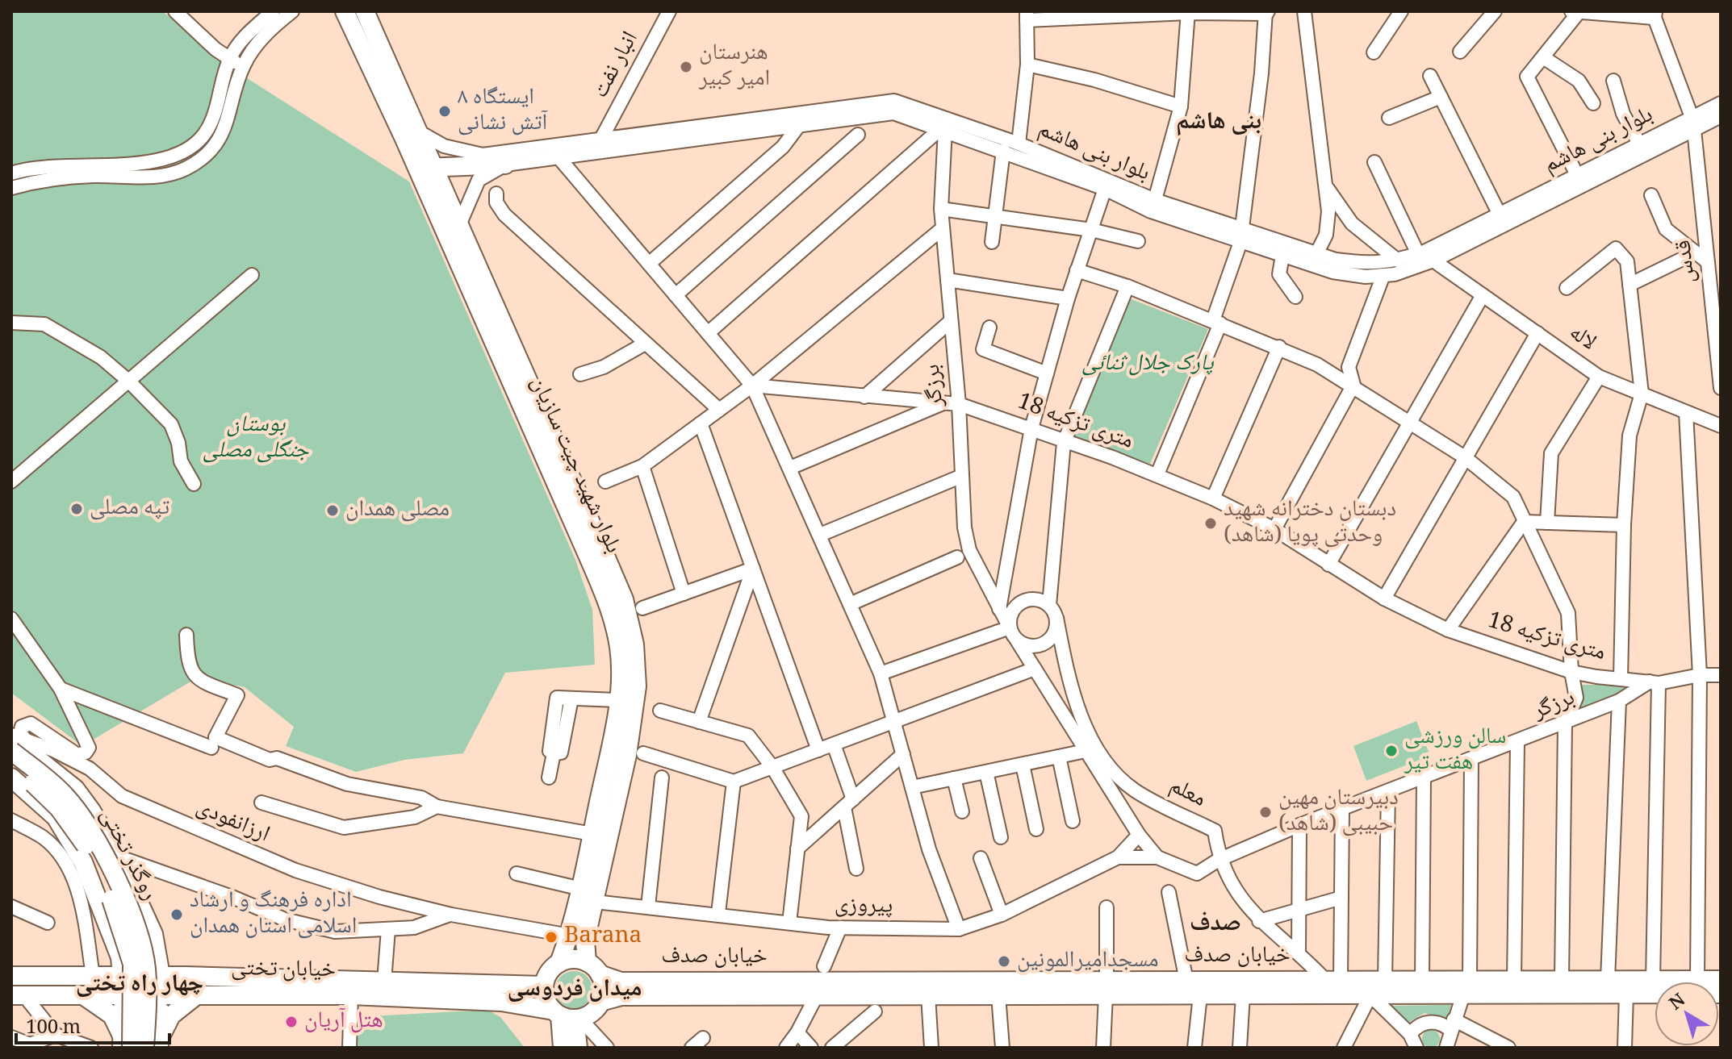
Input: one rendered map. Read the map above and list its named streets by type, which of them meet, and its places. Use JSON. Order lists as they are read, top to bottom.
{
  "streets": {
    "main road": [
      "بلوار شهید چیت سازیان",
      "روگذر تختی",
      "خیابان صدف",
      "خیابان تختی"
    ],
    "street": [
      "انبار نفت",
      "بلوار بنی هاشم",
      "قدس",
      "لاله",
      "برزگر",
      "18 متری تزکیه",
      "معلم",
      "ارزانفودی",
      "پیروزی"
    ]
  },
  "crossings": [
    ["انبار نفت", "بلوار بنی هاشم"],
    ["بلوار بنی هاشم", "قدس"],
    ["بلوار بنی هاشم", "لاله"],
    ["بلوار بنی هاشم", "برزگر"],
    ["بلوار بنی هاشم", "بلوار شهید چیت سازیان"],
    ["برزگر", "18 متری تزکیه"],
    ["برزگر", "معلم"],
    ["بلوار شهید چیت سازیان", "ارزانفودی"],
    ["بلوار شهید چیت سازیان", "پیروزی"],
    ["بلوار شهید چیت سازیان", "خیابان صدف"],
    ["بلوار شهید چیت سازیان", "خیابان تختی"],
    ["خیابان صدف", "خیابان تختی"]
  ],
  "districts": [
    "بنی هاشم",
    "صدف",
    "چهار راه تختی",
    "میدان فردوسی"
  ],
  "parks": ["پارک جلال ثنائی", "بوستان جنگلی مصلی"],
  "places": [
    "هنرستان امیر کبیر",
    "ایستگاه ۸ آتش نشانی",
    "تپه مصلی",
    "مصلی همدان",
    "دبستان دخترانه شهید وحدتی پویا (شاهد)",
    "سالن ورزشی هفت تیر",
    "دبیرستان مهین حبیبی (شاهد)",
    "اداره فرهنگ و ارشاد اسلامی استان همدان",
    "Barana",
    "مسجدامیرالمونین",
    "هتل آریان"
  ],
  "scale_bar": "100 m",
  "north": "top left"
}
